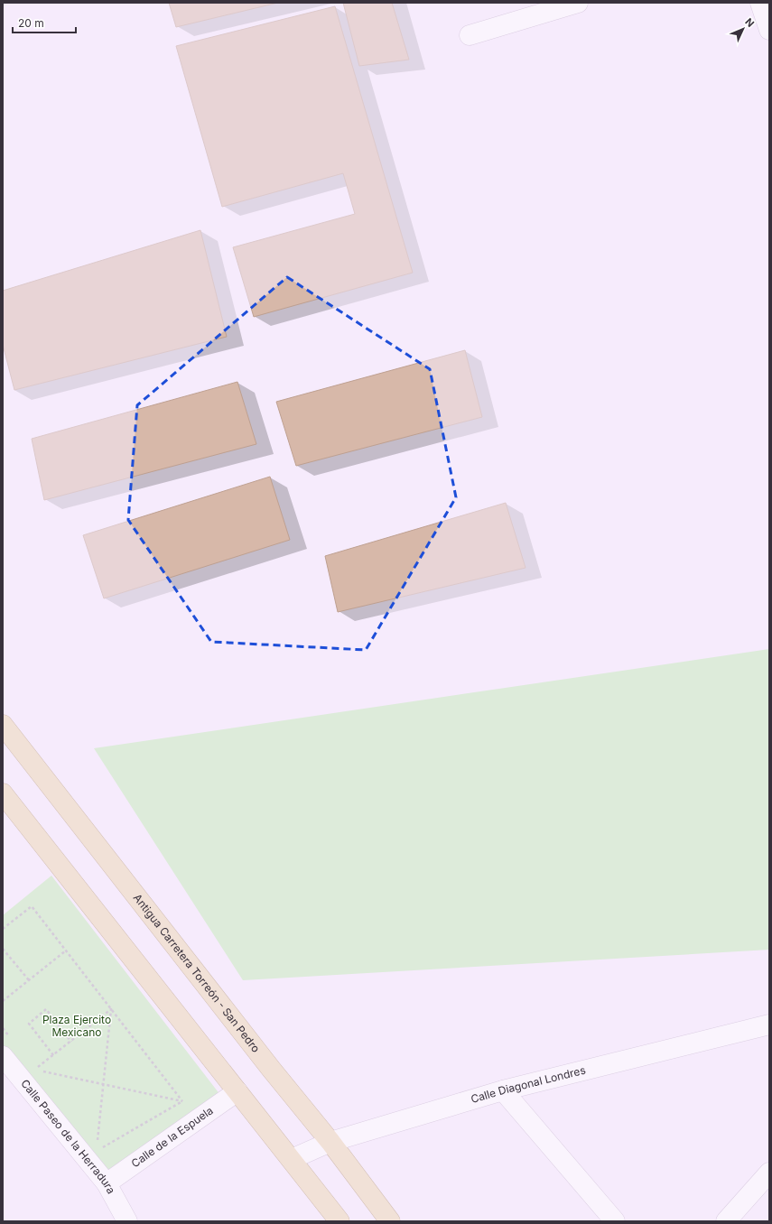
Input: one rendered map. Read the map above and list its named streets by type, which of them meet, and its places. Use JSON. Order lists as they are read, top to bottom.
{
  "streets": {
    "main road": ["Antigua Carretera Torreón - San Pedro"],
    "street": ["Calle Diagonal Londres", "Calle Paseo de la Herradura", "Calle de la Espuela"]
  },
  "crossings": [
    ["Antigua Carretera Torreón - San Pedro", "Calle Diagonal Londres"],
    ["Calle Paseo de la Herradura", "Calle de la Espuela"]
  ],
  "parks": ["Plaza Ejercito Mexicano"],
  "scale_bar": "20 m",
  "north": "top right"
}
